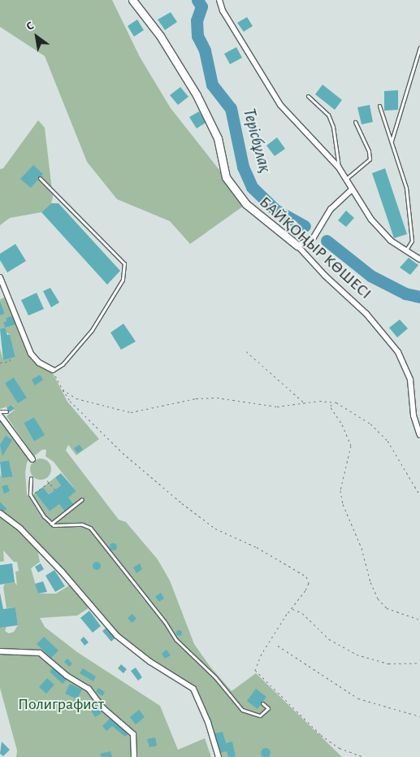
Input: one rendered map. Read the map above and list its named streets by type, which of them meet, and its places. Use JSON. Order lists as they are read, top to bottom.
{
  "streets": {
    "street": ["БАЙҚОҢЫР КӨШЕСІ"]
  },
  "water": ["Терісбұлақ"],
  "parks": ["Полиграфист"],
  "north": "top left"
}
